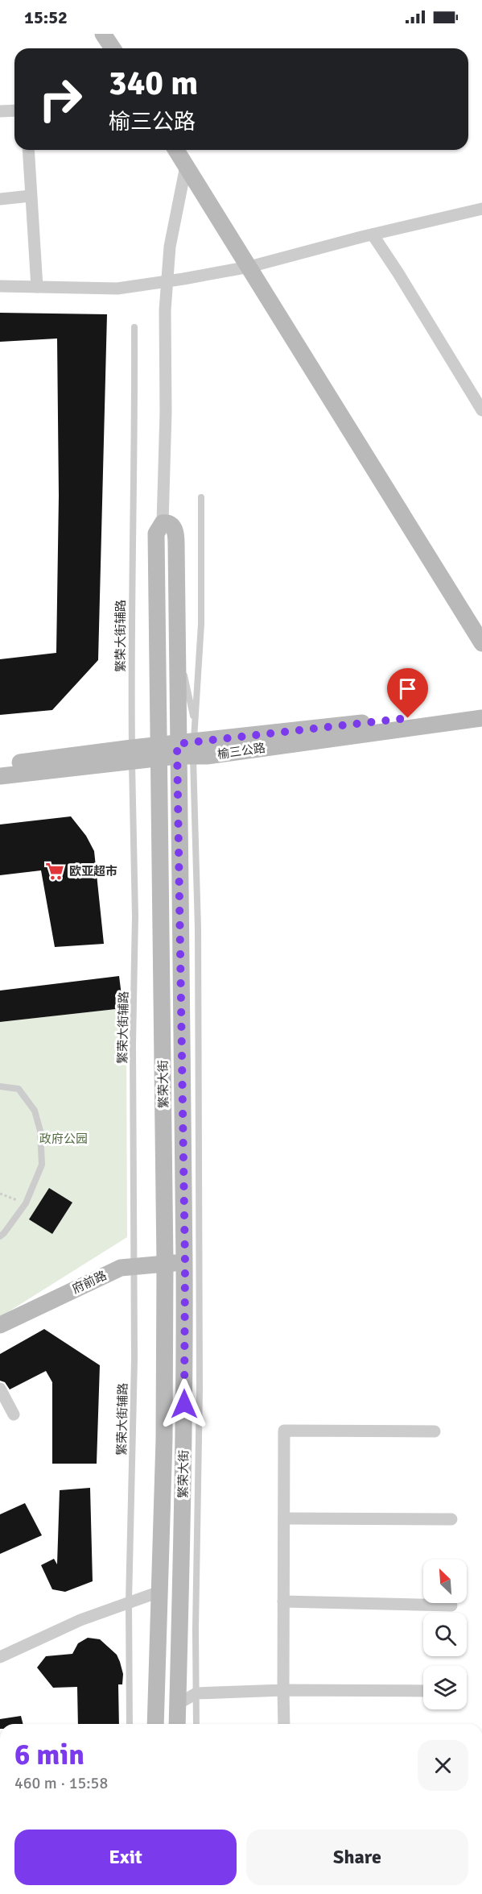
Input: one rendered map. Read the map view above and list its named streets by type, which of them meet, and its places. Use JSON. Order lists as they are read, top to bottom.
{
  "streets": {
    "main road": ["榆三公路", "繁荣大街", "府前路"],
    "lane": ["繁荣大街辅路"]
  },
  "crossings": [
    ["繁荣大街辅路", "榆三公路"],
    ["繁荣大街辅路", "府前路"],
    ["榆三公路", "繁荣大街"],
    ["繁荣大街", "府前路"]
  ],
  "parks": ["政府公园"],
  "places": {
    "supermarket": ["欧亚超市"]
  },
  "north": "top left",
  "page": {
    "status": "15:52",
    "turn": ["340 m", "榆三公路"],
    "heading": ["6 min", "460 m · 15:58"],
    "buttons": ["Exit", "Share"]
  }
}
